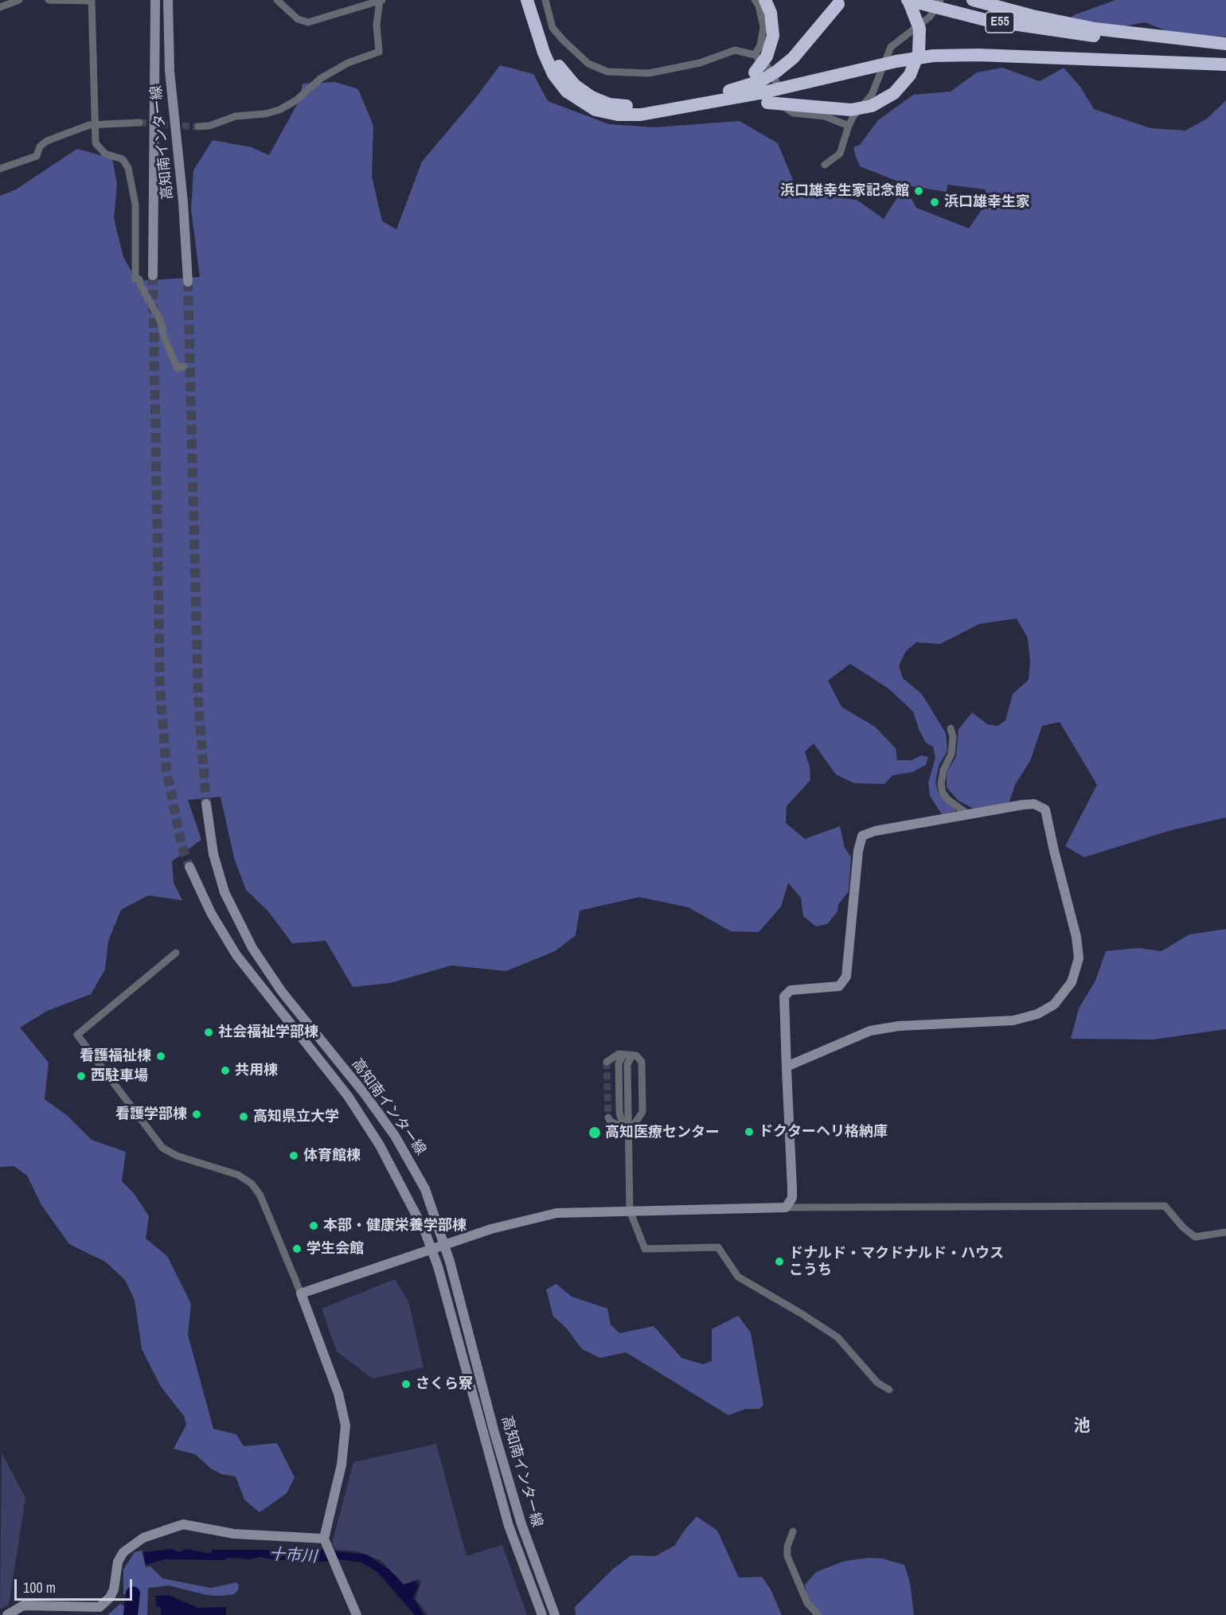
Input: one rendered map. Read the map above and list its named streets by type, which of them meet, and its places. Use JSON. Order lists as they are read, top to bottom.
{
  "streets": {
    "highway": ["E55"],
    "street": ["高知南インター線"]
  },
  "districts": ["池"],
  "water": ["十市川"],
  "places": [
    "浜口雄幸生家記念館",
    "浜口雄幸生家",
    "社会福祉学部棟",
    "看護福祉棟",
    "共用棟",
    "西駐車場",
    "看護学部棟",
    "高知県立大学",
    "ドクターヘリ格納庫",
    "高知医療センター",
    "体育館棟",
    "本部・健康栄養学部棟",
    "学生会館",
    "ドナルド・マクドナルド・ハウス こうち",
    "さくら寮"
  ],
  "scale_bar": "100 m"
}
